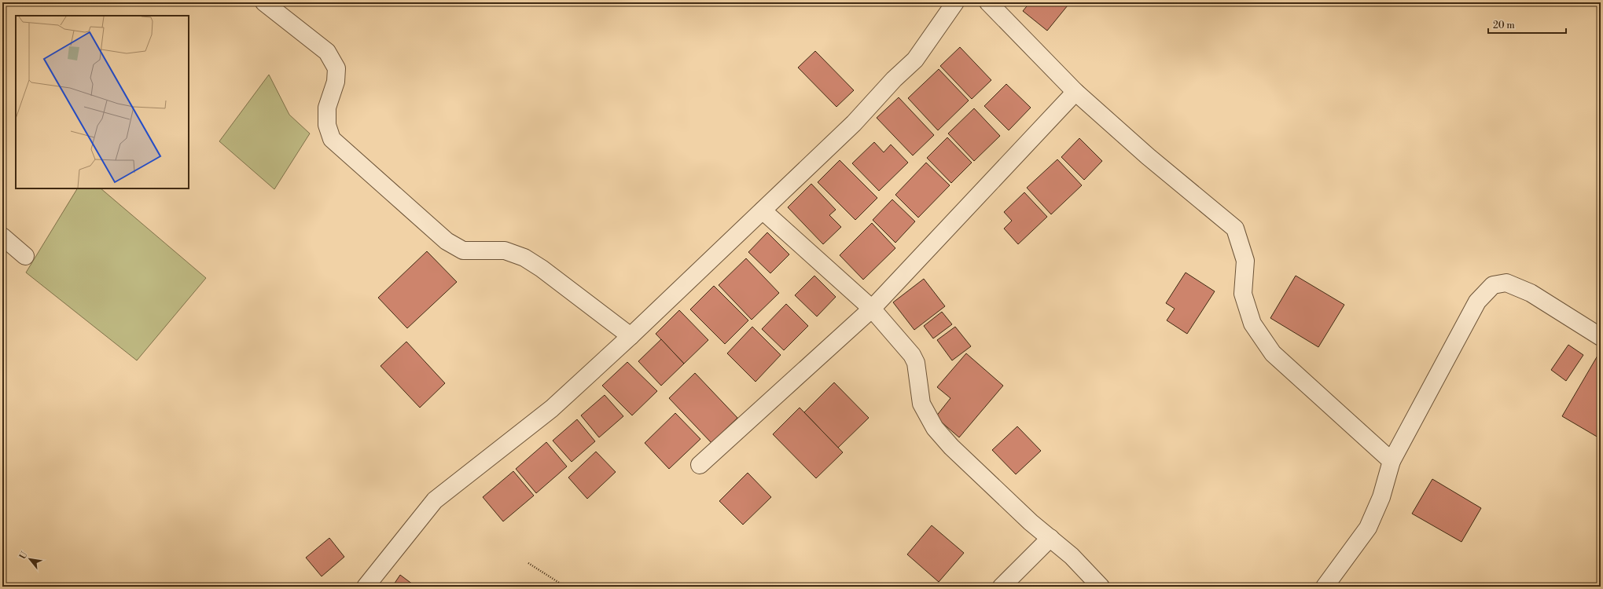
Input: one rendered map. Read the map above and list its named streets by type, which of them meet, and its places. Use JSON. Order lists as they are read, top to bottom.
{
  "scale_bar": "20 m",
  "north": "top left"
}
